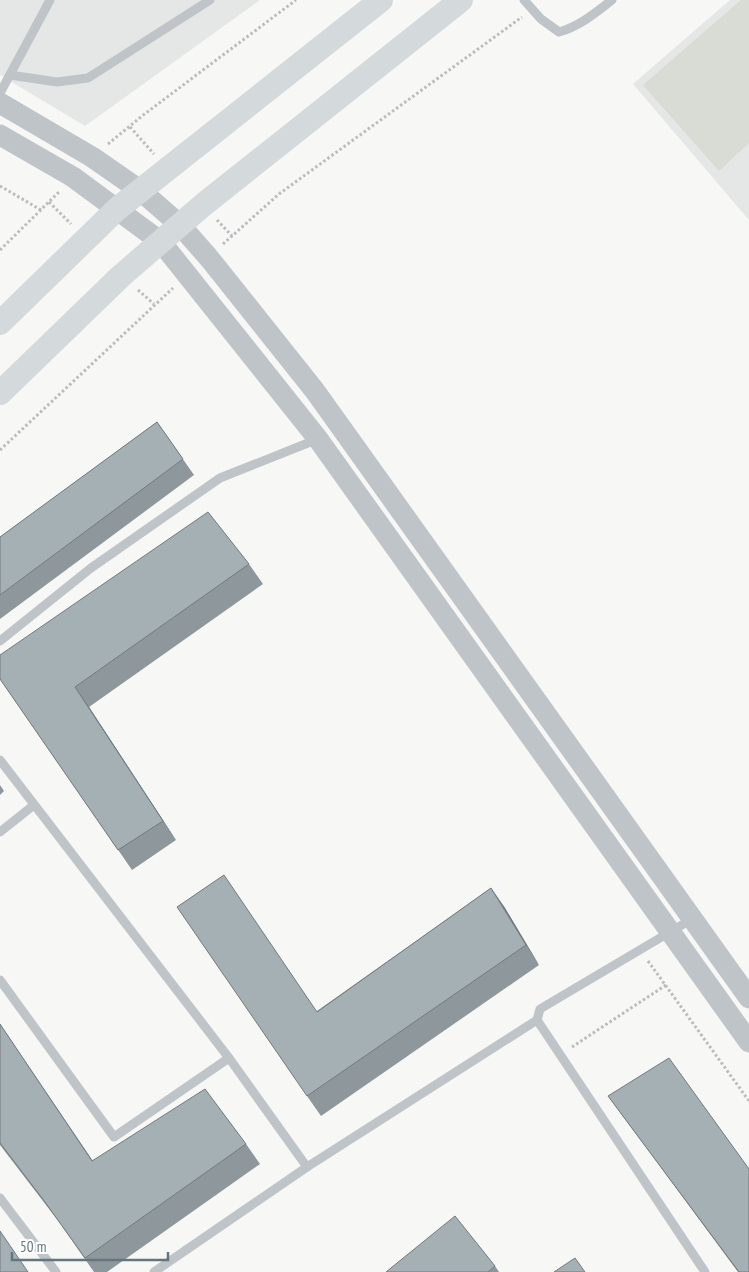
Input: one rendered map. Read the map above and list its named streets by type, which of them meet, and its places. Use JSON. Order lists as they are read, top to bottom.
{
  "scale_bar": "50 m"
}
